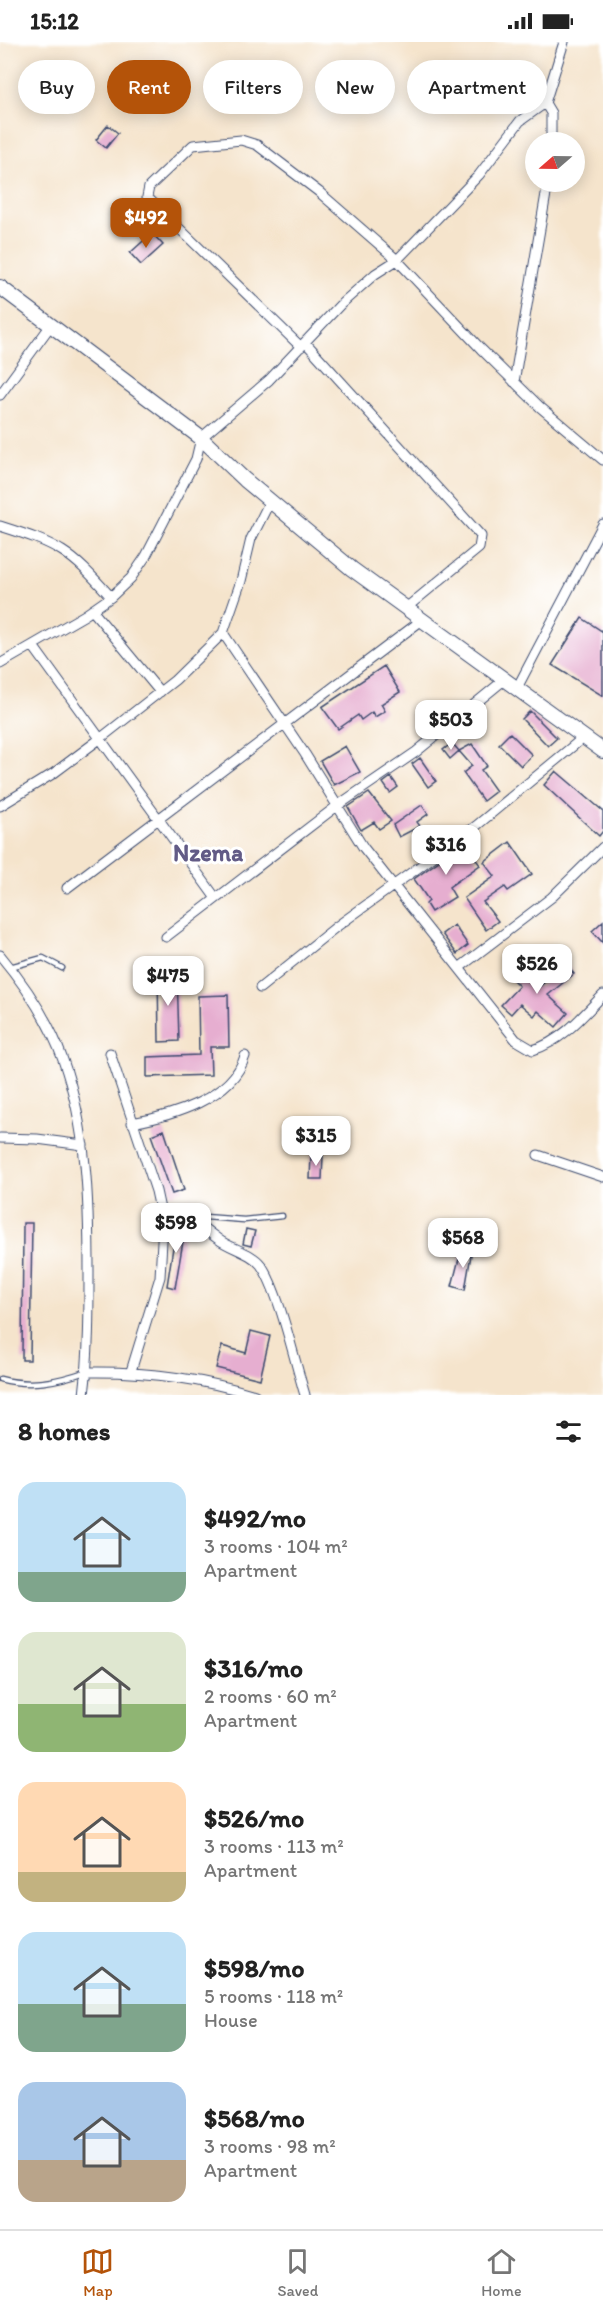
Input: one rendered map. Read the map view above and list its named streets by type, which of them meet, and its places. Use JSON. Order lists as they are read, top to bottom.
{
  "districts": ["Nzema"],
  "north": "left",
  "page": {
    "status": "15:12",
    "chip": [
      "Buy",
      "Rent",
      "Filters",
      "New",
      "Apartment"
    ],
    "price": [
      "$492",
      "$503",
      "$316",
      "$526",
      "$475",
      "$315",
      "$598",
      "$568"
    ],
    "heading": "8 homes",
    "list": [
      {
        "name": "$492/mo",
        "note": "3 rooms · 104 m² · Apartment"
      },
      {
        "name": "$316/mo",
        "note": "2 rooms · 60 m² · Apartment"
      },
      {
        "name": "$526/mo",
        "note": "3 rooms · 113 m² · Apartment"
      },
      {
        "name": "$598/mo",
        "note": "5 rooms · 118 m² · House"
      },
      {
        "name": "$568/mo",
        "note": "3 rooms · 98 m² · Apartment"
      }
    ],
    "tabs": ["Map", "Saved", "Home"]
  }
}
